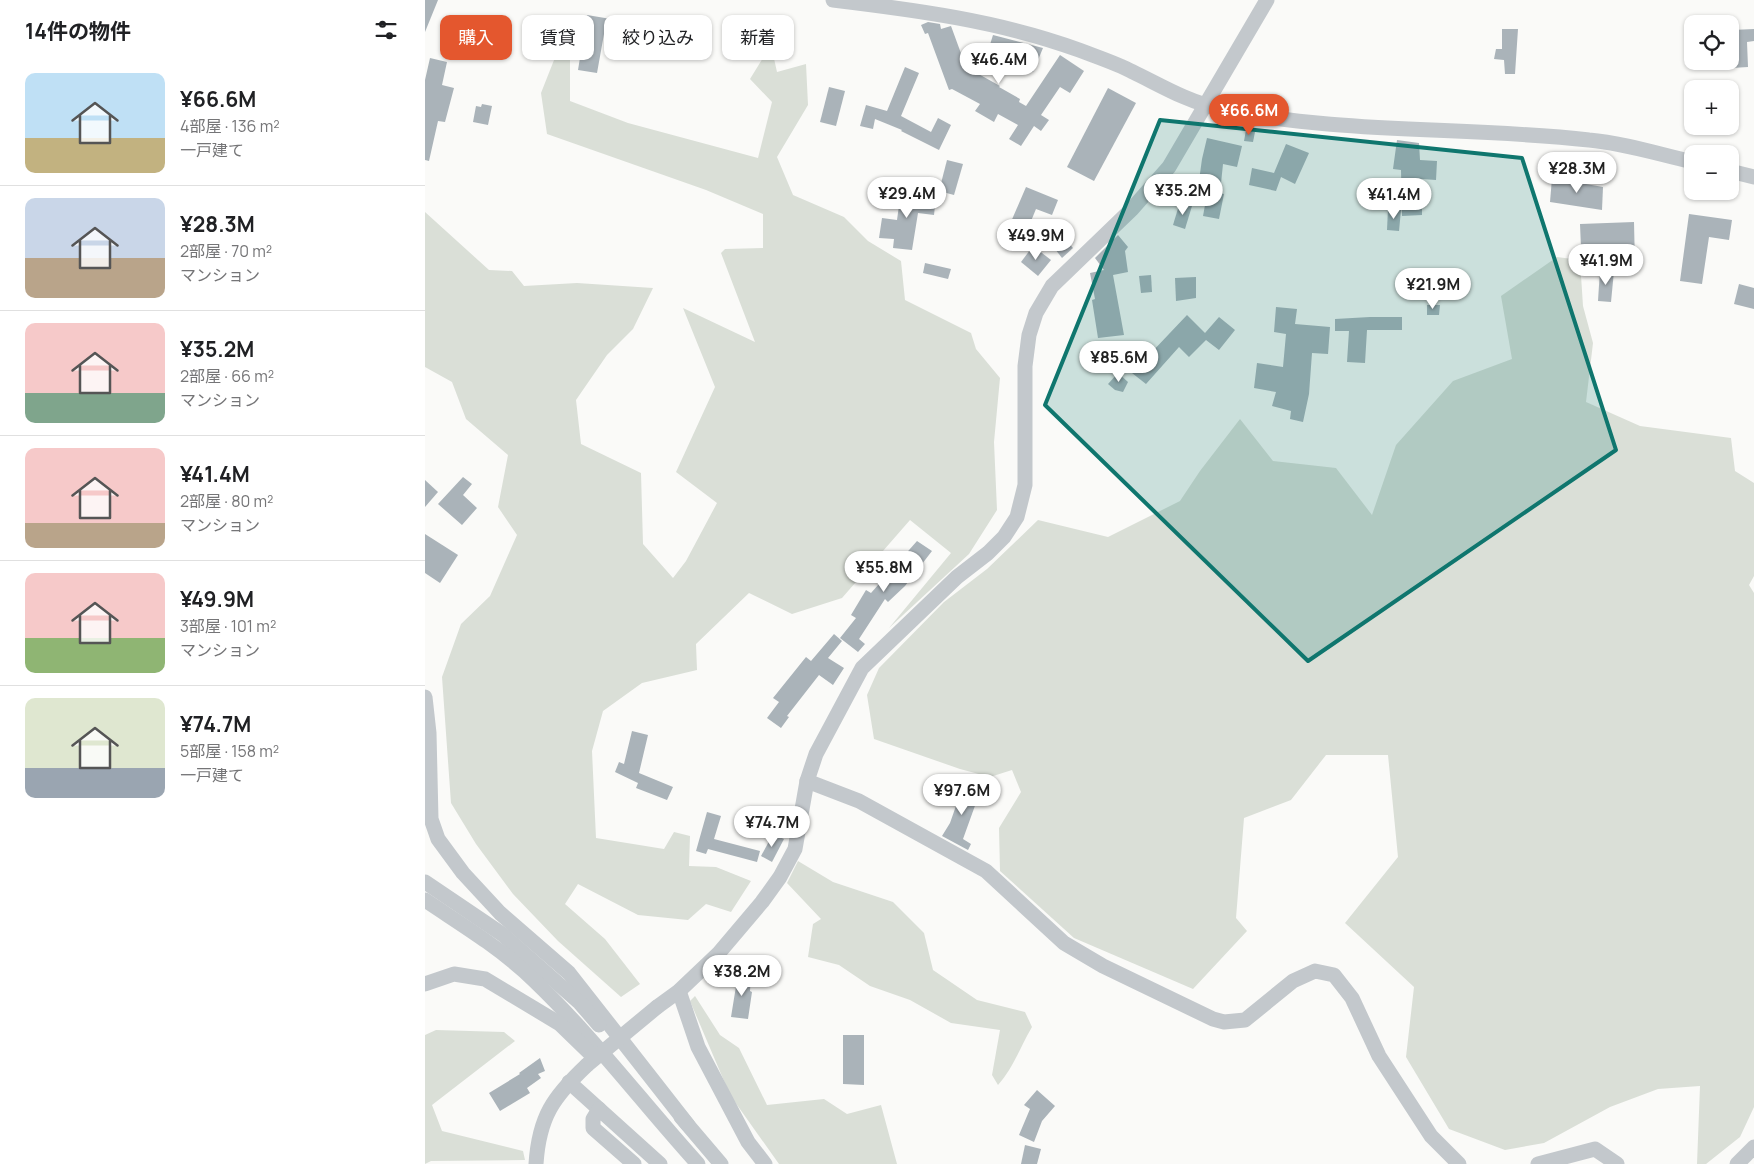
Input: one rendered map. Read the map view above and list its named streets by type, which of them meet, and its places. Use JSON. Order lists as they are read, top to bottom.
{
  "page": {
    "heading": "14件の物件",
    "map_buttons": ["+", "−"],
    "chip": [
      "購入",
      "賃貸",
      "絞り込み",
      "新着"
    ],
    "price": [
      "¥46.4M",
      "¥66.6M",
      "¥28.3M",
      "¥35.2M",
      "¥29.4M",
      "¥41.4M",
      "¥49.9M",
      "¥41.9M",
      "¥21.9M",
      "¥85.6M",
      "¥55.8M",
      "¥97.6M",
      "¥74.7M",
      "¥38.2M"
    ],
    "list": [
      {
        "name": "¥66.6M",
        "note": "4部屋 · 136 m² · 一戸建て"
      },
      {
        "name": "¥28.3M",
        "note": "2部屋 · 70 m² · マンション"
      },
      {
        "name": "¥35.2M",
        "note": "2部屋 · 66 m² · マンション"
      },
      {
        "name": "¥41.4M",
        "note": "2部屋 · 80 m² · マンション"
      },
      {
        "name": "¥49.9M",
        "note": "3部屋 · 101 m² · マンション"
      },
      {
        "name": "¥74.7M",
        "note": "5部屋 · 158 m² · 一戸建て"
      }
    ]
  }
}
